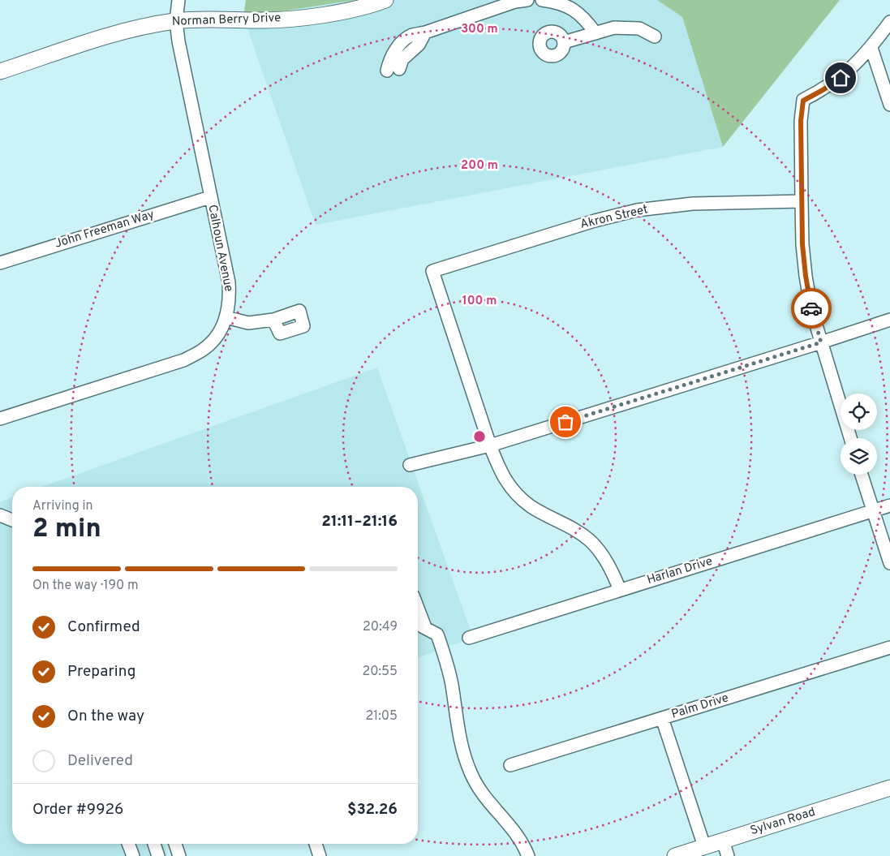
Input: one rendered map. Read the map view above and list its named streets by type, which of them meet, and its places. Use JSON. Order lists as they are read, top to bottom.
{
  "streets": {
    "main road": ["Norman Berry Drive", "Sylvan Road"],
    "street": [
      "Akron Street",
      "John Freeman Way",
      "Calhoun Avenue",
      "Harlan Drive",
      "Palm Drive"
    ]
  },
  "crossings": [
    ["Norman Berry Drive", "Calhoun Avenue"],
    ["John Freeman Way", "Calhoun Avenue"]
  ],
  "page": {
    "heading": ["2 min", "Arriving in", "21:11–21:16"],
    "panel": ["Order #9926", "$32.26"],
    "bar": "On the way · 190 m",
    "list": [
      ["Confirmed", "20:49"],
      ["Preparing", "20:55"],
      ["On the way", "21:05"],
      "Delivered"
    ]
  },
  "rings": ["300 m", "200 m", "100 m"]
}
